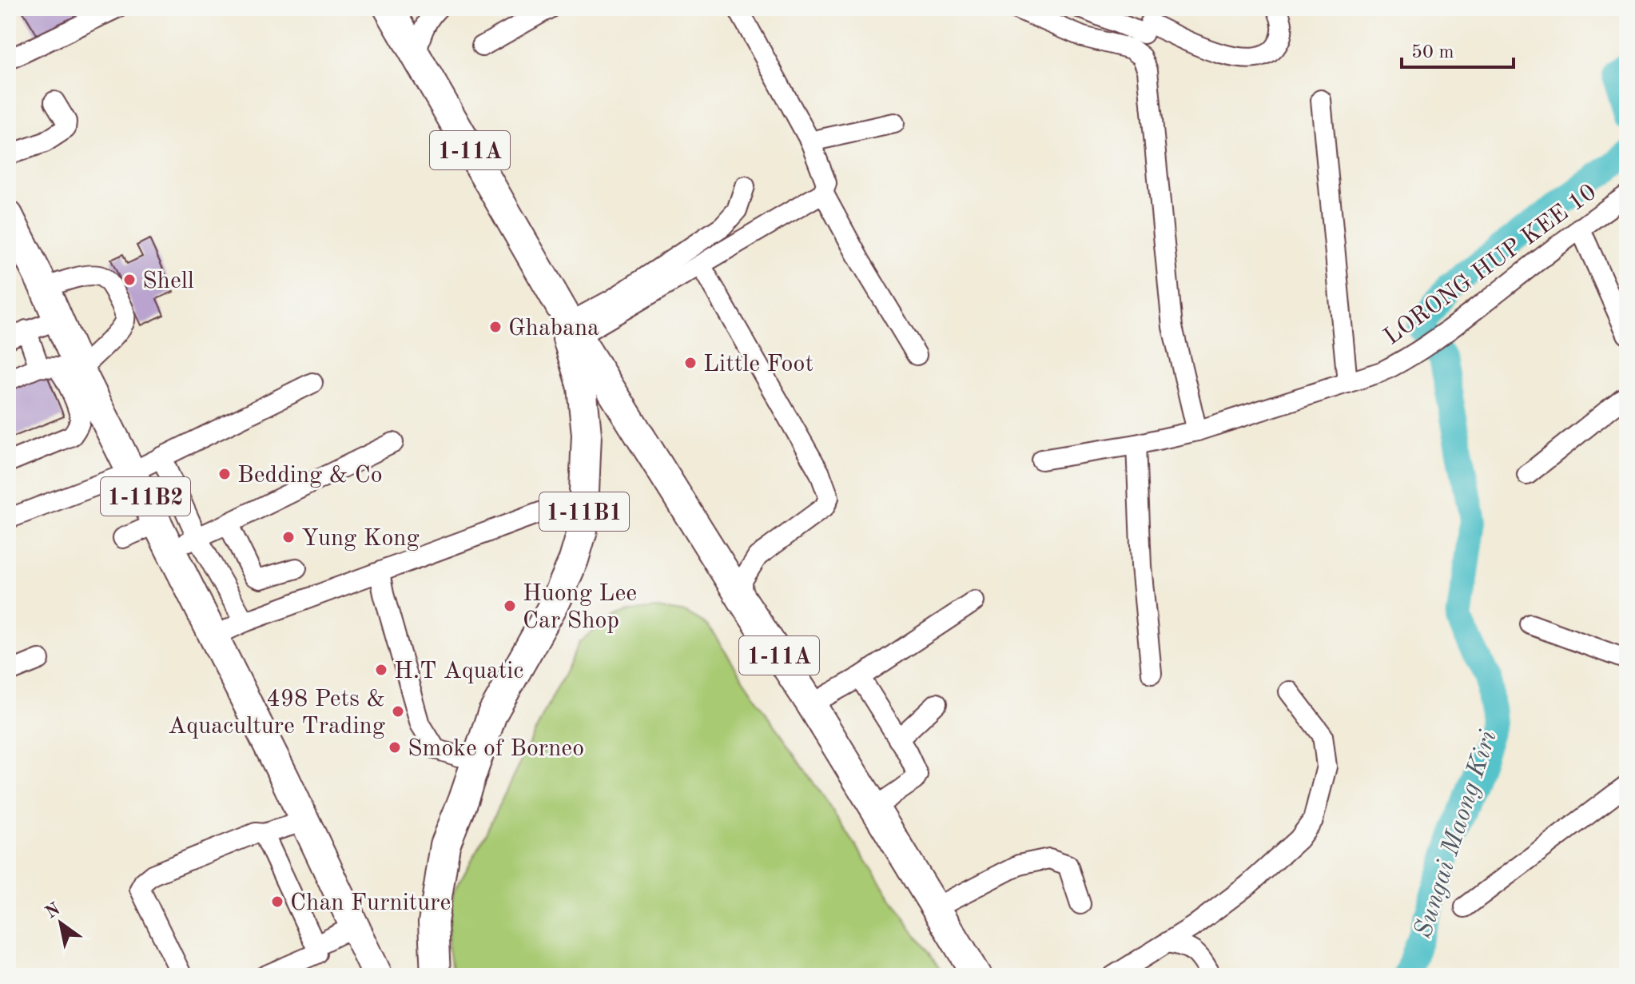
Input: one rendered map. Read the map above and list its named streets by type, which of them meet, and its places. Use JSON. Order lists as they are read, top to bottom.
{
  "streets": {
    "highway": ["1-11A", "1-11B2", "1-11B1"],
    "street": ["LORONG HUP KEE 10"]
  },
  "crossings": [
    ["1-11A", "1-11B1"]
  ],
  "water": ["Sungai Maong Kiri"],
  "places": [
    "Shell",
    "Ghabana",
    "Little Foot",
    "Bedding & Co",
    "Yung Kong",
    "Huong Lee Car Shop",
    "H.T Aquatic",
    "498 Pets & Aquaculture Trading",
    "Smoke of Borneo",
    "Chan Furniture"
  ],
  "scale_bar": "50 m",
  "north": "top left"
}
